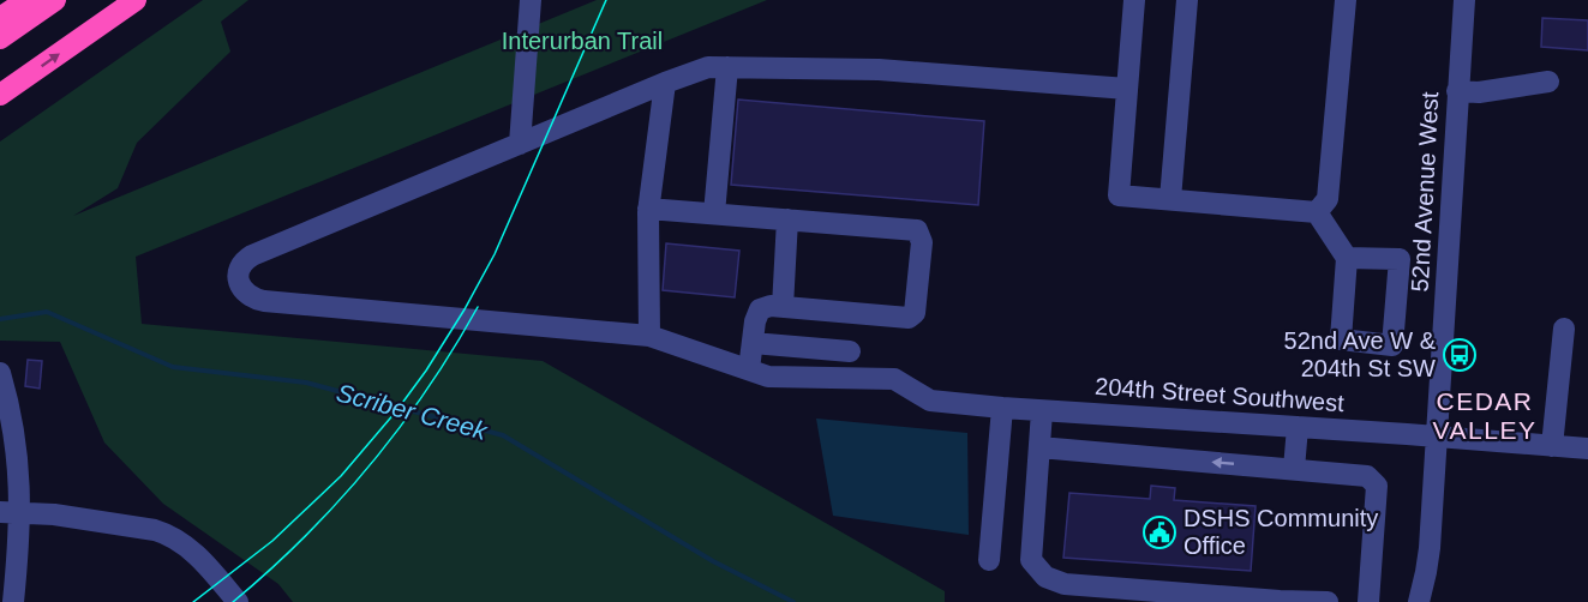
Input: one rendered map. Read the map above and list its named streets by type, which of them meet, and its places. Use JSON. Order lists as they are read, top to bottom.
{
  "streets": {
    "street": ["52nd Avenue West", "204th Street Southwest"]
  },
  "crossings": [
    ["52nd Avenue West", "204th Street Southwest"]
  ],
  "districts": ["CEDAR VALLEY"],
  "water": ["Scriber Creek"],
  "parks": ["Interurban Trail"],
  "places": {
    "bus stop": ["52nd Ave W & 204th St SW"],
    "public building": ["DSHS Community Office"]
  }
}
